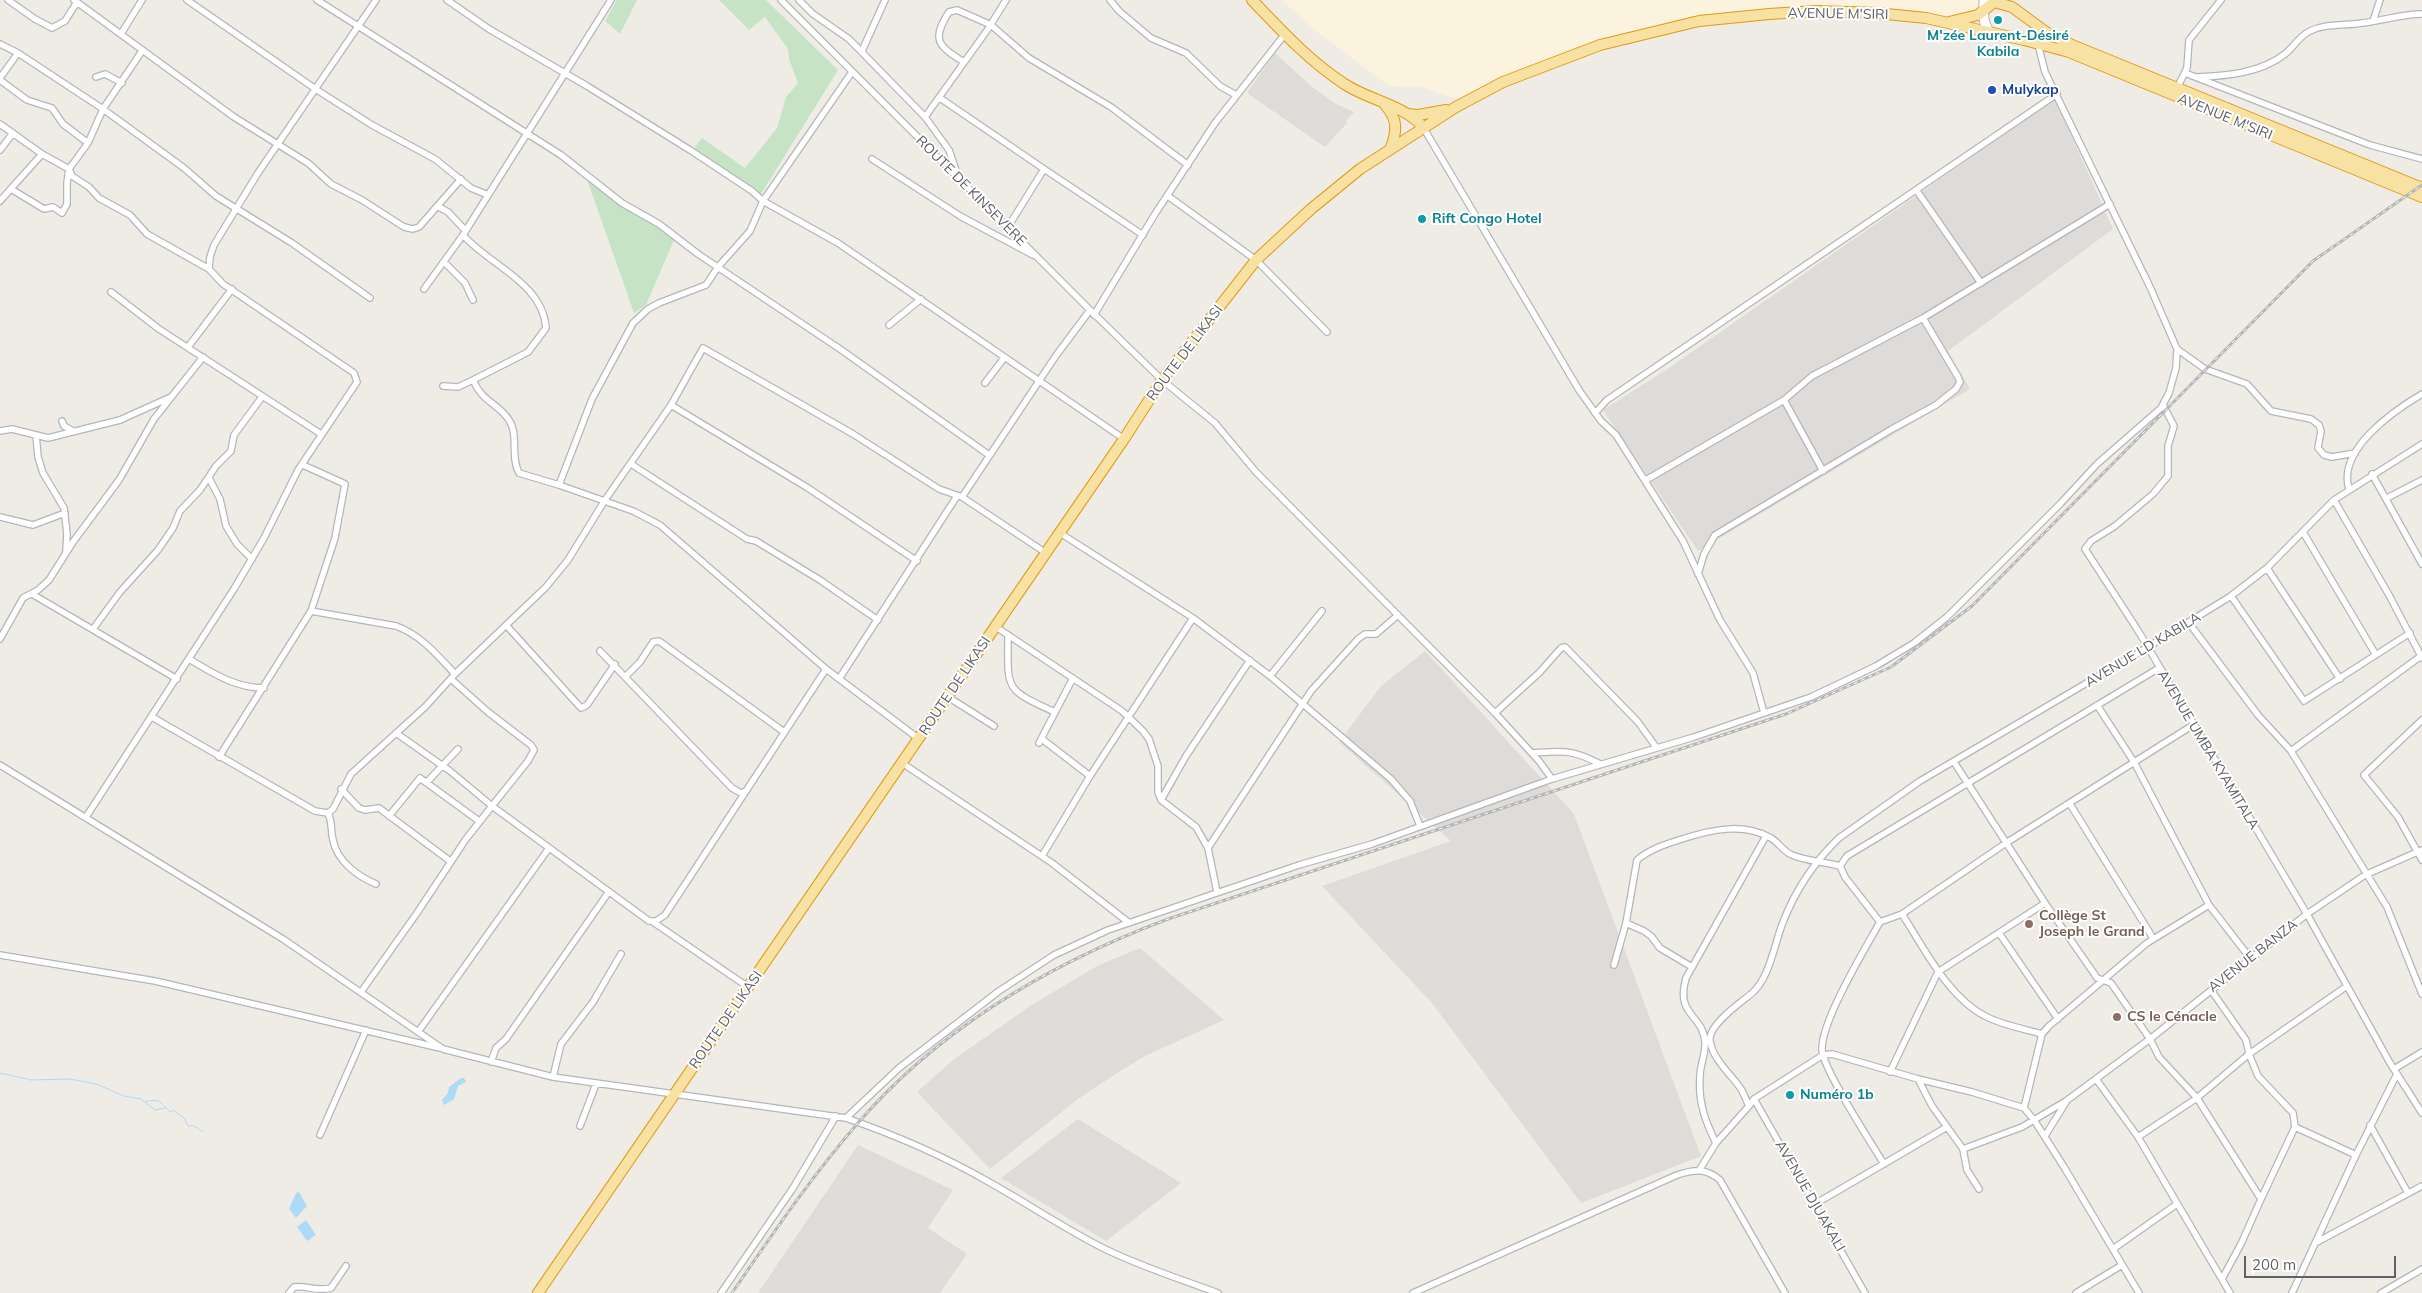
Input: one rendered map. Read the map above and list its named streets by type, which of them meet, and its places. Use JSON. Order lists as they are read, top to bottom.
{
  "streets": {
    "highway": ["AVENUE M'SIRI", "ROUTE DE LIKASI"],
    "street": [
      "ROUTE DE KINSEVERE",
      "AVENUE LD KABILA",
      "AVENUE UMBA KYAMITALA",
      "AVENUE BANZA",
      "AVENUE DJUAKALI"
    ]
  },
  "crossings": [
    ["AVENUE M'SIRI", "ROUTE DE LIKASI"],
    ["ROUTE DE KINSEVERE", "ROUTE DE LIKASI"],
    ["AVENUE LD KABILA", "AVENUE UMBA KYAMITALA"],
    ["AVENUE UMBA KYAMITALA", "AVENUE BANZA"]
  ],
  "places": [
    "M'zée Laurent-Désiré Kabila",
    "Mulykap",
    "Rift Congo Hotel",
    "Collège St Joseph le Grand",
    "CS le Cénacle",
    "Numéro 1b"
  ],
  "scale_bar": "200 m"
}
